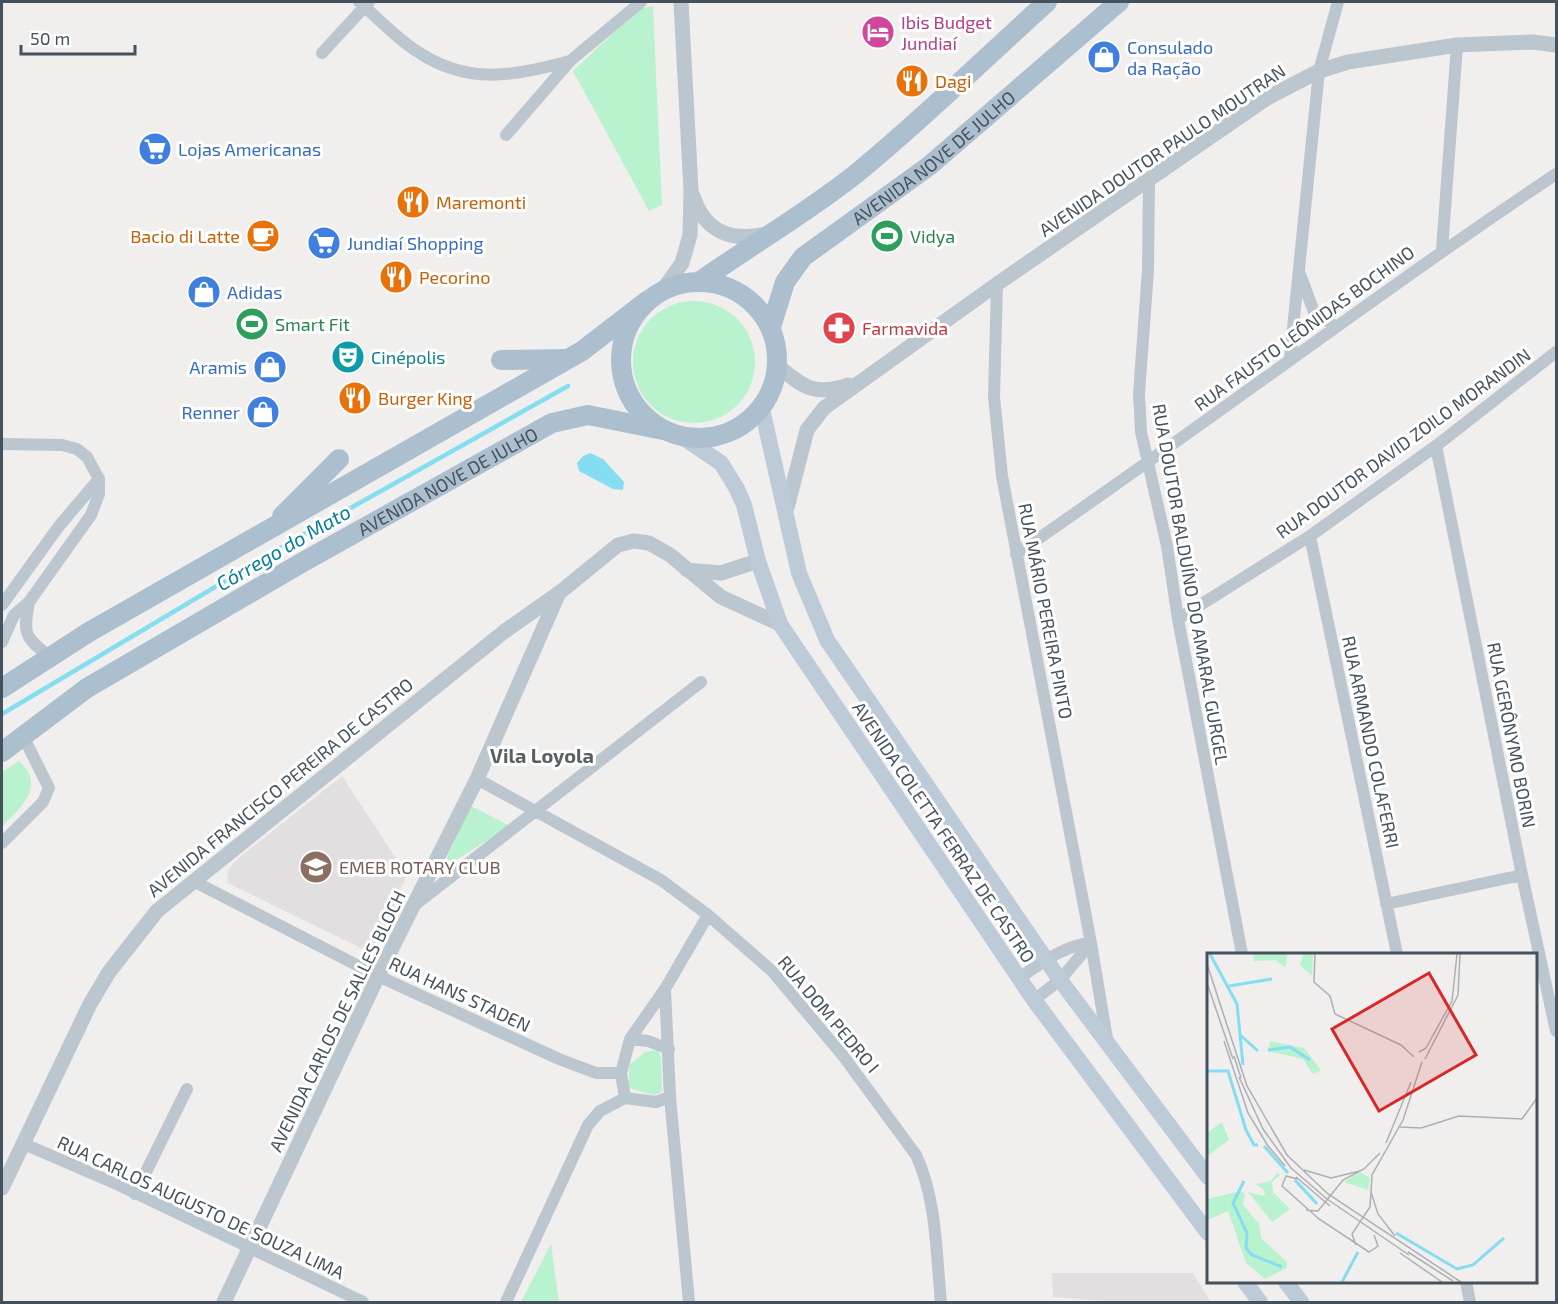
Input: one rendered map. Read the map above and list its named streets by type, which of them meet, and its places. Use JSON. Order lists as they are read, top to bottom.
{
  "streets": {
    "main road": ["AVENIDA NOVE DE JULHO", "AVENIDA COLETTA FERRAZ DE CASTRO"],
    "street": [
      "AVENIDA DOUTOR PAULO MOUTRAN",
      "RUA FAUSTO LEÔNIDAS BOCHINO",
      "RUA DOUTOR DAVID ZOILO MORANDIN",
      "RUA DOUTOR BALDUÍNO DO AMARAL GURGEL",
      "RUA MÁRIO PEREIRA PINTO",
      "RUA GERÔNYMO BORIN",
      "RUA ARMANDO COLAFERRI",
      "AVENIDA FRANCISCO PEREIRA DE CASTRO",
      "RUA HANS STADEN",
      "RUA DOM PEDRO I",
      "AVENIDA CARLOS DE SALLES BLOCH",
      "RUA CARLOS AUGUSTO DE SOUZA LIMA"
    ]
  },
  "crossings": [
    ["AVENIDA DOUTOR PAULO MOUTRAN", "RUA DOUTOR BALDUÍNO DO AMARAL GURGEL"],
    ["AVENIDA DOUTOR PAULO MOUTRAN", "RUA MÁRIO PEREIRA PINTO"],
    ["AVENIDA DOUTOR PAULO MOUTRAN", "AVENIDA COLETTA FERRAZ DE CASTRO"],
    ["AVENIDA NOVE DE JULHO", "AVENIDA COLETTA FERRAZ DE CASTRO"],
    ["RUA FAUSTO LEÔNIDAS BOCHINO", "RUA DOUTOR BALDUÍNO DO AMARAL GURGEL"],
    ["RUA FAUSTO LEÔNIDAS BOCHINO", "RUA MÁRIO PEREIRA PINTO"],
    ["RUA DOUTOR DAVID ZOILO MORANDIN", "RUA DOUTOR BALDUÍNO DO AMARAL GURGEL"],
    ["RUA DOUTOR DAVID ZOILO MORANDIN", "RUA GERÔNYMO BORIN"],
    ["RUA DOUTOR DAVID ZOILO MORANDIN", "RUA ARMANDO COLAFERRI"],
    ["RUA MÁRIO PEREIRA PINTO", "AVENIDA COLETTA FERRAZ DE CASTRO"],
    ["AVENIDA FRANCISCO PEREIRA DE CASTRO", "AVENIDA COLETTA FERRAZ DE CASTRO"],
    ["AVENIDA FRANCISCO PEREIRA DE CASTRO", "RUA HANS STADEN"],
    ["AVENIDA FRANCISCO PEREIRA DE CASTRO", "AVENIDA CARLOS DE SALLES BLOCH"],
    ["AVENIDA FRANCISCO PEREIRA DE CASTRO", "RUA CARLOS AUGUSTO DE SOUZA LIMA"],
    ["RUA HANS STADEN", "AVENIDA CARLOS DE SALLES BLOCH"],
    ["RUA DOM PEDRO I", "AVENIDA CARLOS DE SALLES BLOCH"],
    ["AVENIDA CARLOS DE SALLES BLOCH", "RUA CARLOS AUGUSTO DE SOUZA LIMA"]
  ],
  "districts": ["Vila Loyola"],
  "water": ["Córrego do Mato"],
  "places": {
    "hotel": ["Ibis Budget Jundiaí"],
    "shop": [
      "Consulado da Ração",
      "Adidas",
      "Aramis",
      "Renner"
    ],
    "restaurant": [
      "Dagi",
      "Maremonti",
      "Pecorino",
      "Burger King"
    ],
    "supermarket": ["Lojas Americanas", "Jundiaí Shopping"],
    "cafe": ["Bacio di Latte"],
    "sports": ["Vidya", "Smart Fit"],
    "pharmacy": ["Farmavida"],
    "theatre": ["Cinépolis"],
    "school or university": ["EMEB ROTARY CLUB"]
  },
  "scale_bar": "50 m"
}
